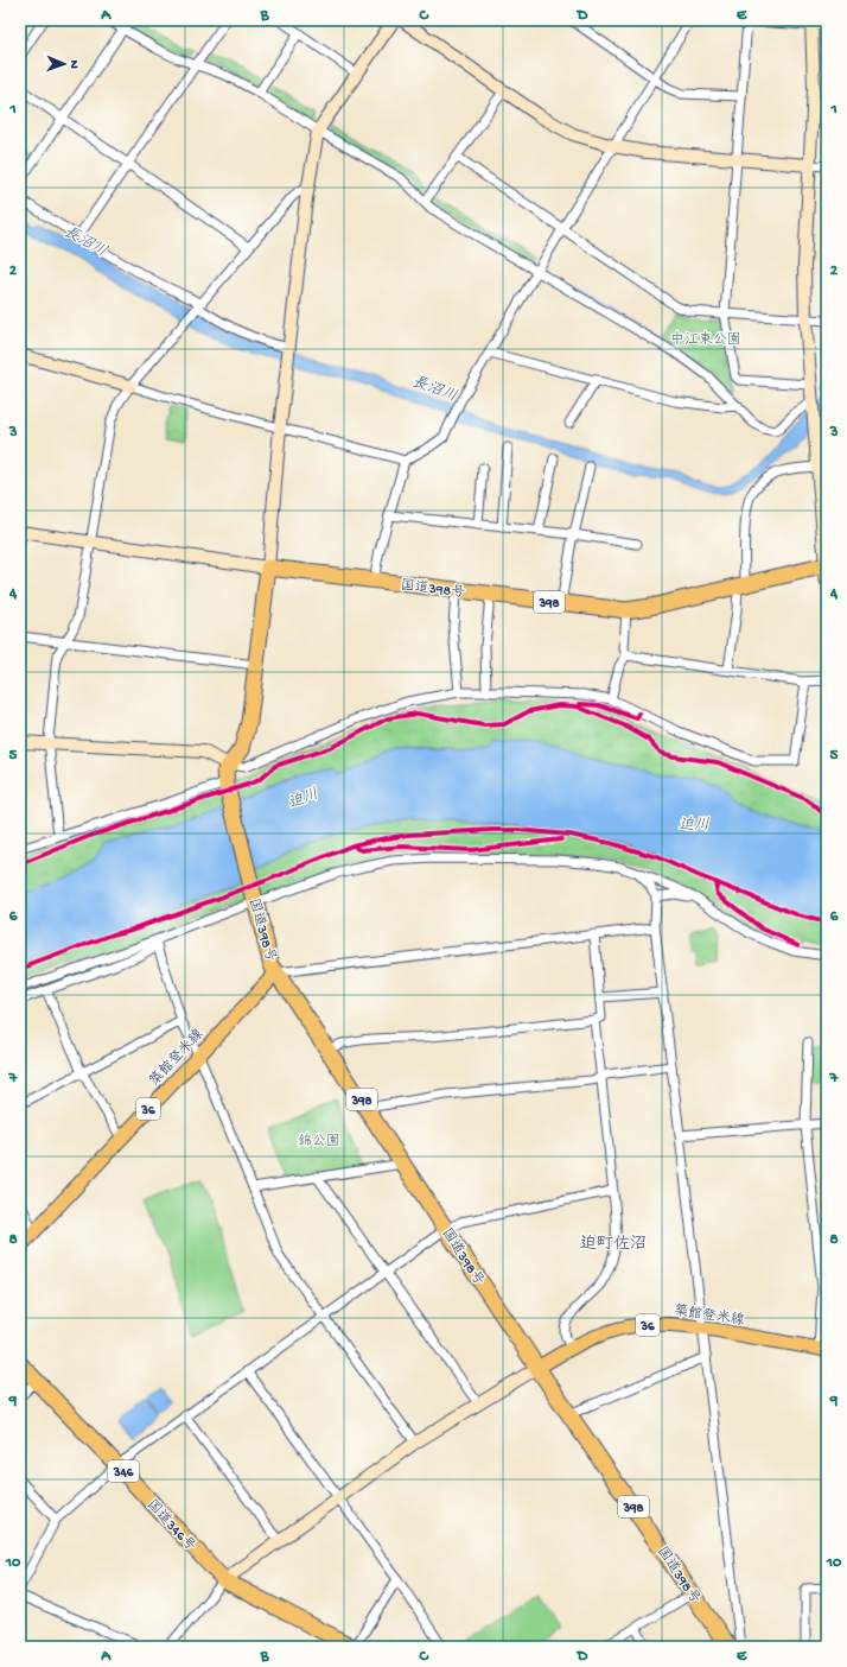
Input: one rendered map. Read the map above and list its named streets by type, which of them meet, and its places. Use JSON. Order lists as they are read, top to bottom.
{
  "streets": {
    "highway": [
      "国道398号",
      "398",
      "346",
      "国道346号"
    ],
    "main road": ["築館登米線", "36"]
  },
  "crossings": [
    ["国道398号", "築館登米線"]
  ],
  "districts": ["迫町佐沼"],
  "water": ["長沼川", "迫川"],
  "parks": ["中江東公園", "錦公園"],
  "north": "right",
  "grid": {
    "columns": [
      "A",
      "B",
      "C",
      "D",
      "E"
    ],
    "rows": [
      "1",
      "2",
      "3",
      "4",
      "5",
      "6",
      "7",
      "8",
      "9",
      "10"
    ]
  }
}
